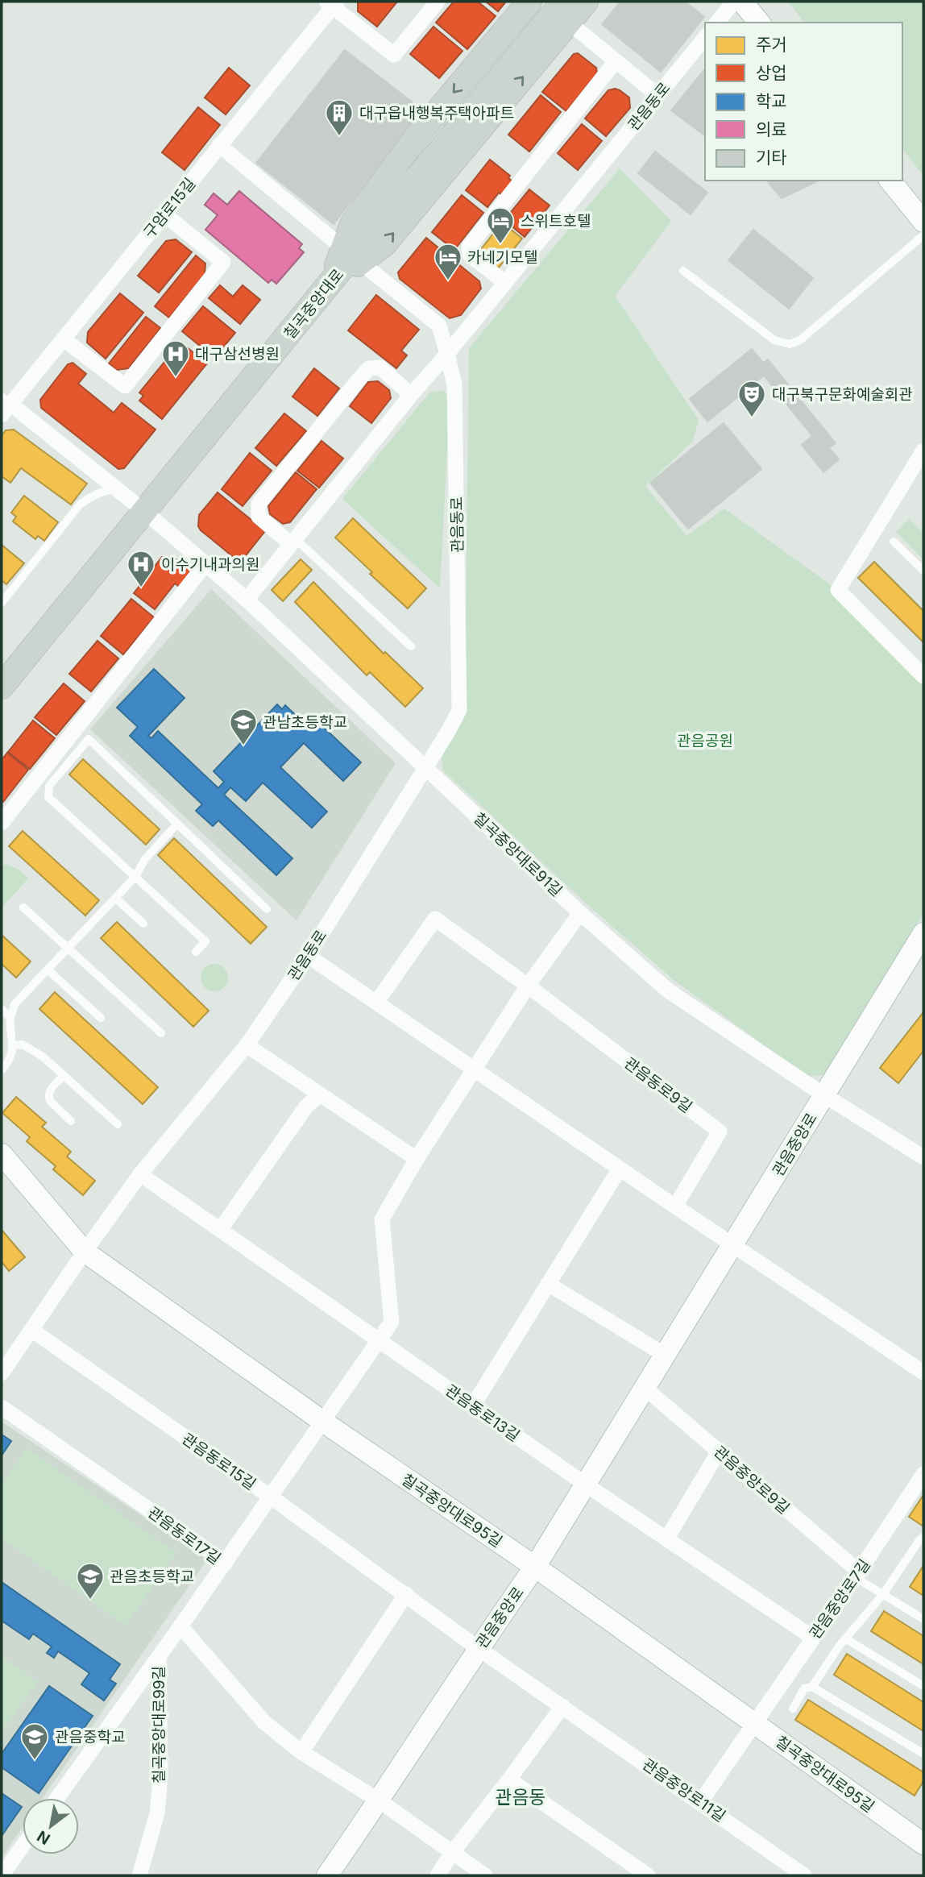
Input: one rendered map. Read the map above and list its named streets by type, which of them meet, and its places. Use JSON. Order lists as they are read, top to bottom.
{
  "streets": {
    "main road": ["칠곡중앙대로", "관음중앙로", "칠곡중앙대로95길"],
    "street": [
      "관음동로",
      "구암로15길",
      "칠곡중앙대로91길",
      "관음동로9길",
      "관음동로13길",
      "관음동로15길",
      "관음중앙로9길",
      "관음동로17길",
      "관음중앙로7길",
      "칠곡중앙대로99길",
      "관음중앙로11길"
    ]
  },
  "crossings": [
    ["관음동로", "칠곡중앙대로91길"],
    ["관음동로", "관음동로13길"],
    ["관음동로", "관음동로15길"],
    ["관음동로", "칠곡중앙대로95길"],
    ["구암로15길", "칠곡중앙대로91길"],
    ["칠곡중앙대로", "칠곡중앙대로91길"],
    ["칠곡중앙대로91길", "관음중앙로"],
    ["관음중앙로", "관음동로13길"],
    ["관음중앙로", "관음동로15길"],
    ["관음중앙로", "관음중앙로9길"],
    ["관음중앙로", "칠곡중앙대로95길"],
    ["관음중앙로", "관음중앙로11길"],
    ["관음동로15길", "관음중앙로11길"],
    ["관음중앙로9길", "관음중앙로7길"],
    ["칠곡중앙대로95길", "관음중앙로7길"],
    ["관음동로17길", "칠곡중앙대로99길"],
    ["관음중앙로7길", "관음중앙로11길"]
  ],
  "districts": ["관음동"],
  "parks": ["관음공원"],
  "places": {
    "building": ["대구읍내행복주택아파트"],
    "hotel": ["스위트호텔", "카네기모텔"],
    "hospital": ["대구삼선병원", "이수기내과의원"],
    "theatre": ["대구북구문화예술회관"],
    "school or university": ["관남초등학교", "관음초등학교", "관음중학교"]
  },
  "legend": [
    "주거",
    "상업",
    "학교",
    "의료",
    "기타"
  ],
  "north": "bottom left"
}
